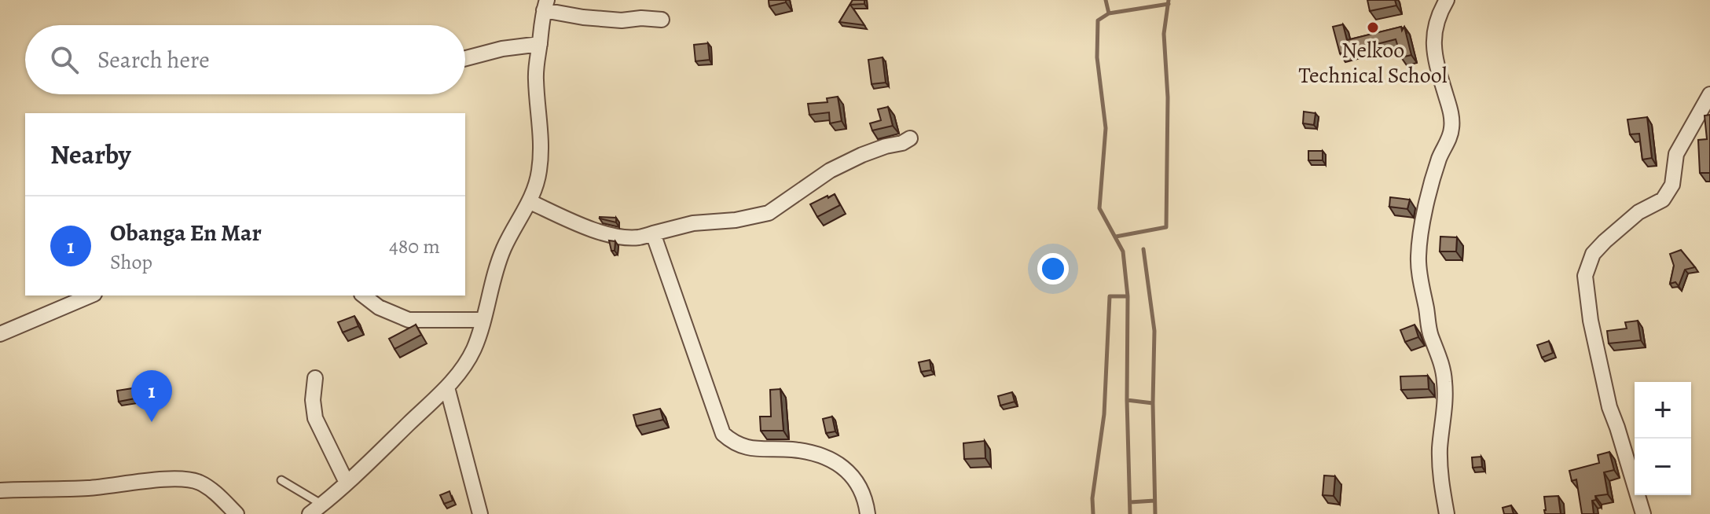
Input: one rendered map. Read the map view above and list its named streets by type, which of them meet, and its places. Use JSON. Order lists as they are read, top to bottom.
{
  "places": ["Nelkoo Technical School"],
  "page": {
    "search": "Search here",
    "heading": "Nearby",
    "list": [
      {
        "mark": "1",
        "name": "Obanga En Mar",
        "note": "Shop",
        "value": "480 m"
      }
    ],
    "pins": "1",
    "map_buttons": ["+", "−"]
  }
}
